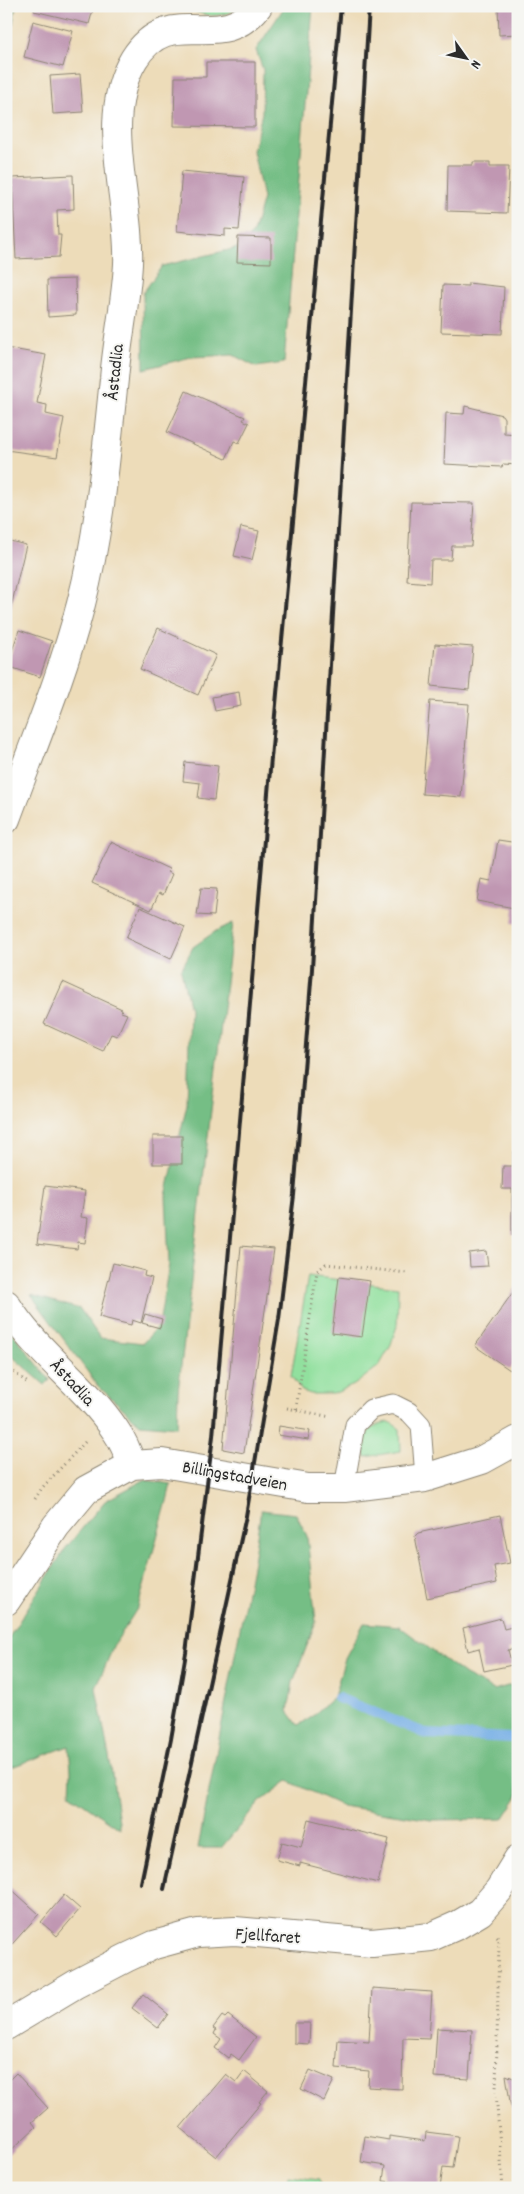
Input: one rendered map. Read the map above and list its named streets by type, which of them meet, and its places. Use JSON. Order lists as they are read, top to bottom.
{
  "streets": {
    "street": ["Åstadlia", "Billingstadveien", "Fjellfaret"]
  },
  "crossings": [
    ["Åstadlia", "Billingstadveien"]
  ],
  "north": "bottom right"
}
